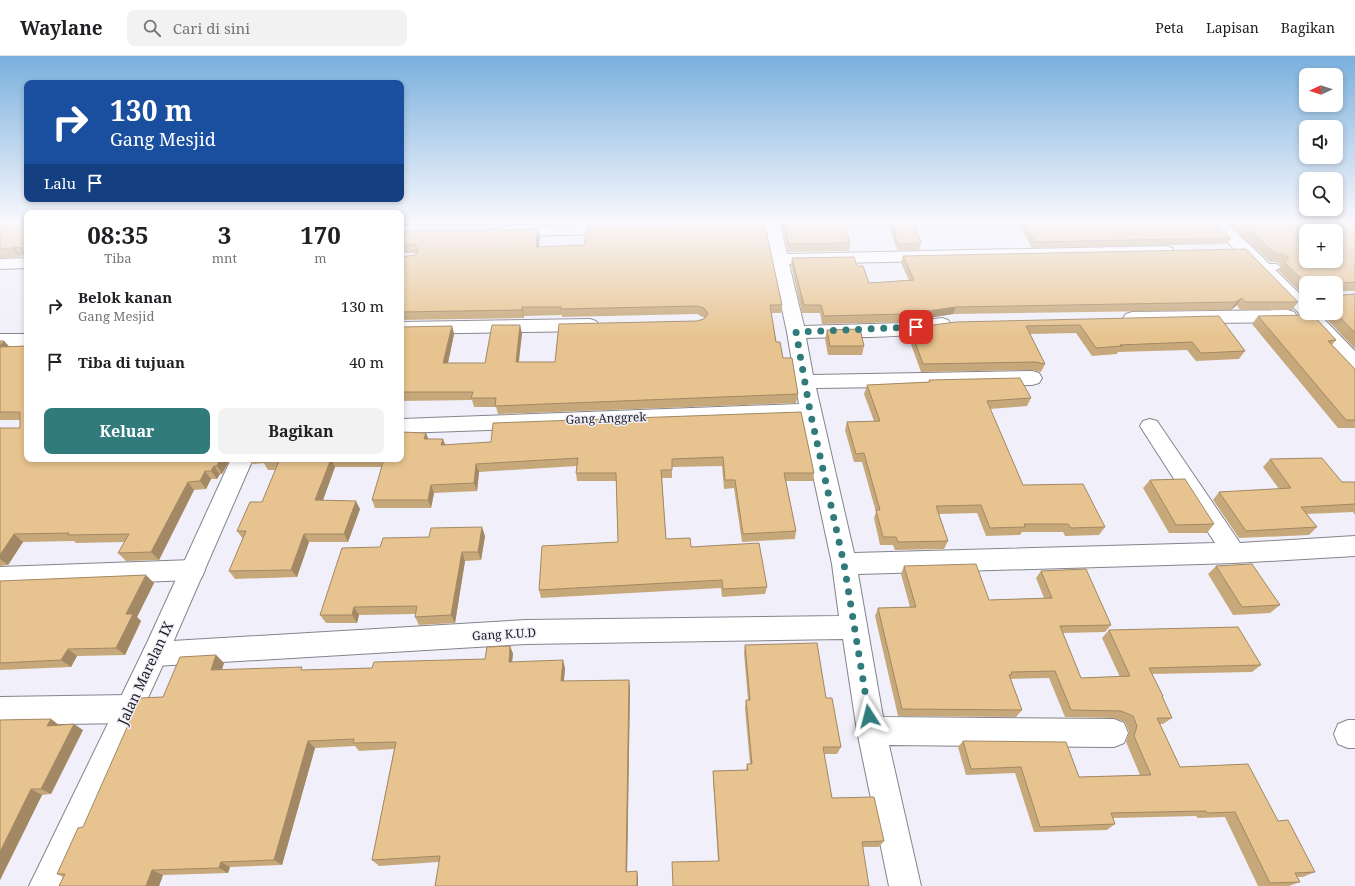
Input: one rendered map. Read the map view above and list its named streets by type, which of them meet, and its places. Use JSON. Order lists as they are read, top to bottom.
{
  "streets": {
    "street": ["Gang Anggrek", "Gang K.U.D", "Jalan Marelan IX"]
  },
  "crossings": [
    ["Gang K.U.D", "Jalan Marelan IX"]
  ],
  "north": "left",
  "page": {
    "header": "Waylane",
    "search": "Cari di sini",
    "nav": ["Peta", "Lapisan", "Bagikan"],
    "map_buttons": ["+", "−"],
    "turn": ["130 m", "Gang Mesjid"],
    "then": "Lalu",
    "eta": [
      "08:35",
      "Tiba",
      "3",
      "mnt",
      "170",
      "m"
    ],
    "list": [
      {
        "name": "Belok kanan",
        "note": "Gang Mesjid",
        "value": "130 m"
      },
      {
        "name": "Tiba di tujuan",
        "value": "40 m"
      }
    ],
    "buttons": ["Keluar", "Bagikan"]
  }
}
